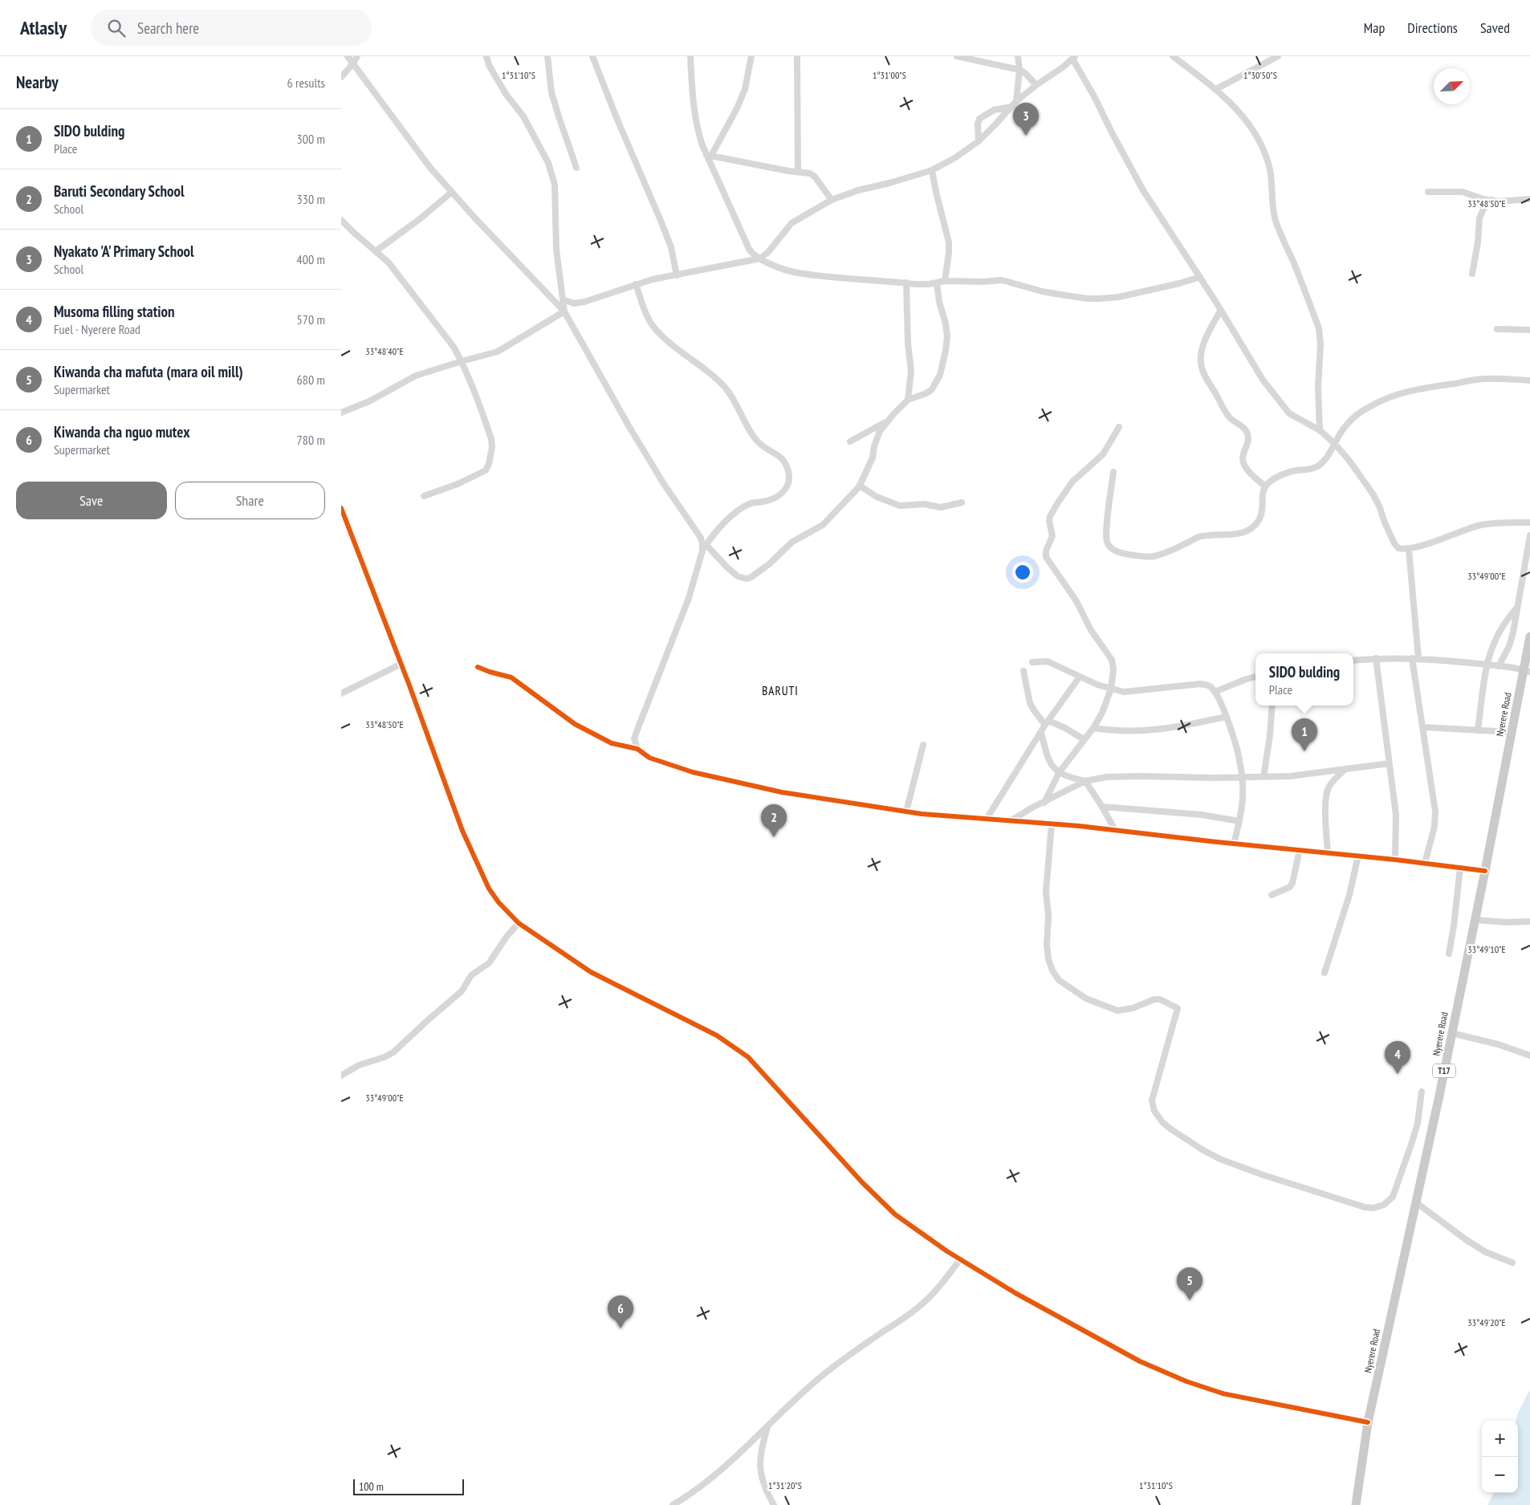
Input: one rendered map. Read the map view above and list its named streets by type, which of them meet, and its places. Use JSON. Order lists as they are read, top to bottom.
{
  "streets": {
    "main road": ["Nyerere Road", "T17"]
  },
  "districts": ["BARUTI"],
  "scale_bar": "100 m",
  "north": "top right",
  "page": {
    "header": "Atlasly",
    "search": "Search here",
    "nav": ["Map", "Directions", "Saved"],
    "heading": ["Nearby", "6 results"],
    "pins": [
      "3",
      "1",
      "2",
      "4",
      "5",
      "6"
    ],
    "list": [
      {
        "mark": "1",
        "name": "SIDO bulding",
        "note": "Place",
        "value": "300 m"
      },
      {
        "mark": "2",
        "name": "Baruti Secondary School",
        "note": "School",
        "value": "330 m"
      },
      {
        "mark": "3",
        "name": "Nyakato 'A' Primary School",
        "note": "School",
        "value": "400 m"
      },
      {
        "mark": "4",
        "name": "Musoma filling station",
        "note": "Fuel · Nyerere Road",
        "value": "570 m"
      },
      {
        "mark": "5",
        "name": "Kiwanda cha mafuta (mara oil mill)",
        "note": "Supermarket",
        "value": "680 m"
      },
      {
        "mark": "6",
        "name": "Kiwanda cha nguo mutex",
        "note": "Supermarket",
        "value": "780 m"
      }
    ],
    "buttons": ["Save", "Share"],
    "popup": ["SIDO bulding", "Place"],
    "map_buttons": ["+", "−"],
    "scale": "100 m"
  },
  "coordinates": [
    "1°31'00\"S",
    "1°30'50\"S",
    "1°31'10\"S",
    "33°48'50\"E",
    "33°48'40\"E",
    "33°49'00\"E",
    "33°49'10\"E",
    "33°49'20\"E",
    "1°31'20\"S"
  ]
}
